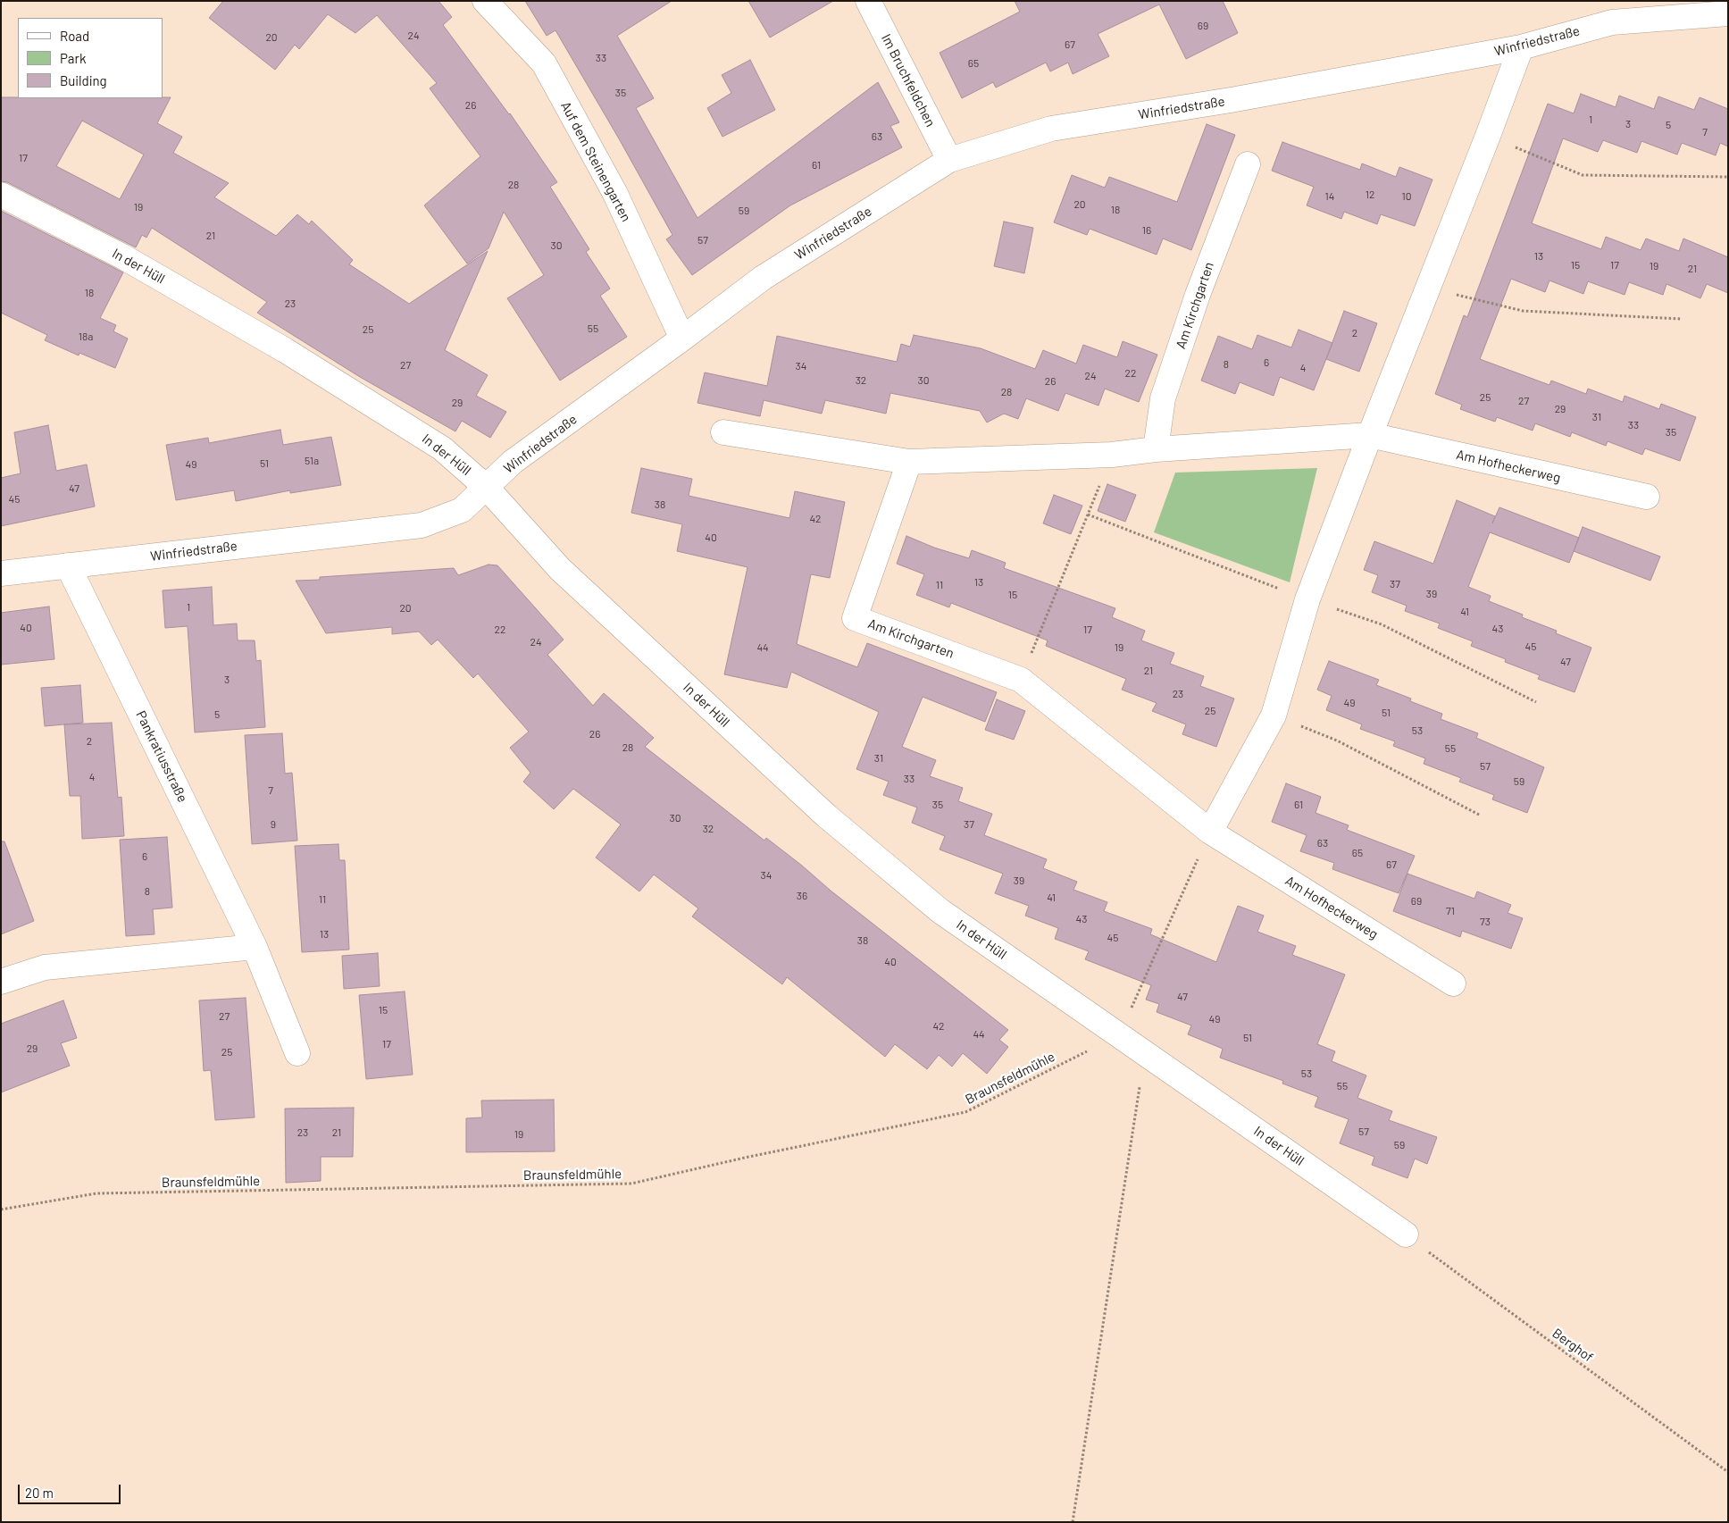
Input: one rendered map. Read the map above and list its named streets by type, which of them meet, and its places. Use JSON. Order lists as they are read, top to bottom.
{
  "streets": {
    "street": [
      "Winfriedstraße",
      "Im Bruchfeldchen",
      "Auf dem Steinengarten",
      "In der Hüll",
      "Am Kirchgarten",
      "Am Hofheckerweg",
      "Pankratiusstraße"
    ],
    "path": ["Braunsfeldmühle", "Berghof"]
  },
  "crossings": [
    ["Winfriedstraße", "Im Bruchfeldchen"],
    ["Winfriedstraße", "Auf dem Steinengarten"],
    ["Winfriedstraße", "In der Hüll"],
    ["Winfriedstraße", "Pankratiusstraße"],
    ["In der Hüll", "Braunsfeldmühle"],
    ["In der Hüll", "Berghof"],
    ["Am Kirchgarten", "Am Hofheckerweg"]
  ],
  "house_numbers": [
    "69",
    "24",
    "20",
    "67",
    "33",
    "65",
    "35",
    "26",
    "1",
    "3",
    "5",
    "7",
    "63",
    "17",
    "61",
    "28",
    "12",
    "14",
    "10",
    "20",
    "19",
    "18",
    "59",
    "16",
    "21",
    "57",
    "30",
    "13",
    "15",
    "17",
    "19",
    "21",
    "18",
    "23",
    "55",
    "25",
    "2",
    "18a",
    "6",
    "8",
    "27",
    "34",
    "4",
    "22",
    "24",
    "32",
    "30",
    "26",
    "28",
    "25",
    "27",
    "29",
    "29",
    "31",
    "33",
    "35",
    "51a",
    "51",
    "49",
    "47",
    "45",
    "38",
    "42",
    "40",
    "13",
    "37",
    "11",
    "39",
    "15",
    "1",
    "20",
    "41",
    "40",
    "43",
    "22",
    "17",
    "24",
    "45",
    "44",
    "19",
    "47",
    "21",
    "3",
    "23",
    "49",
    "25",
    "51",
    "5",
    "53",
    "26",
    "2",
    "28",
    "55",
    "31",
    "57",
    "4",
    "33",
    "59",
    "7",
    "35",
    "61",
    "30",
    "9",
    "37",
    "32",
    "63",
    "65",
    "6",
    "67",
    "34",
    "39",
    "8",
    "36",
    "41",
    "11",
    "69",
    "71",
    "43",
    "73",
    "13",
    "45",
    "38",
    "40",
    "47",
    "15",
    "27",
    "49",
    "42",
    "44",
    "51",
    "17",
    "29",
    "25",
    "53",
    "55",
    "57",
    "23",
    "21",
    "19",
    "59"
  ],
  "legend": ["Road", "Park", "Building"],
  "scale_bar": "20 m"
}
